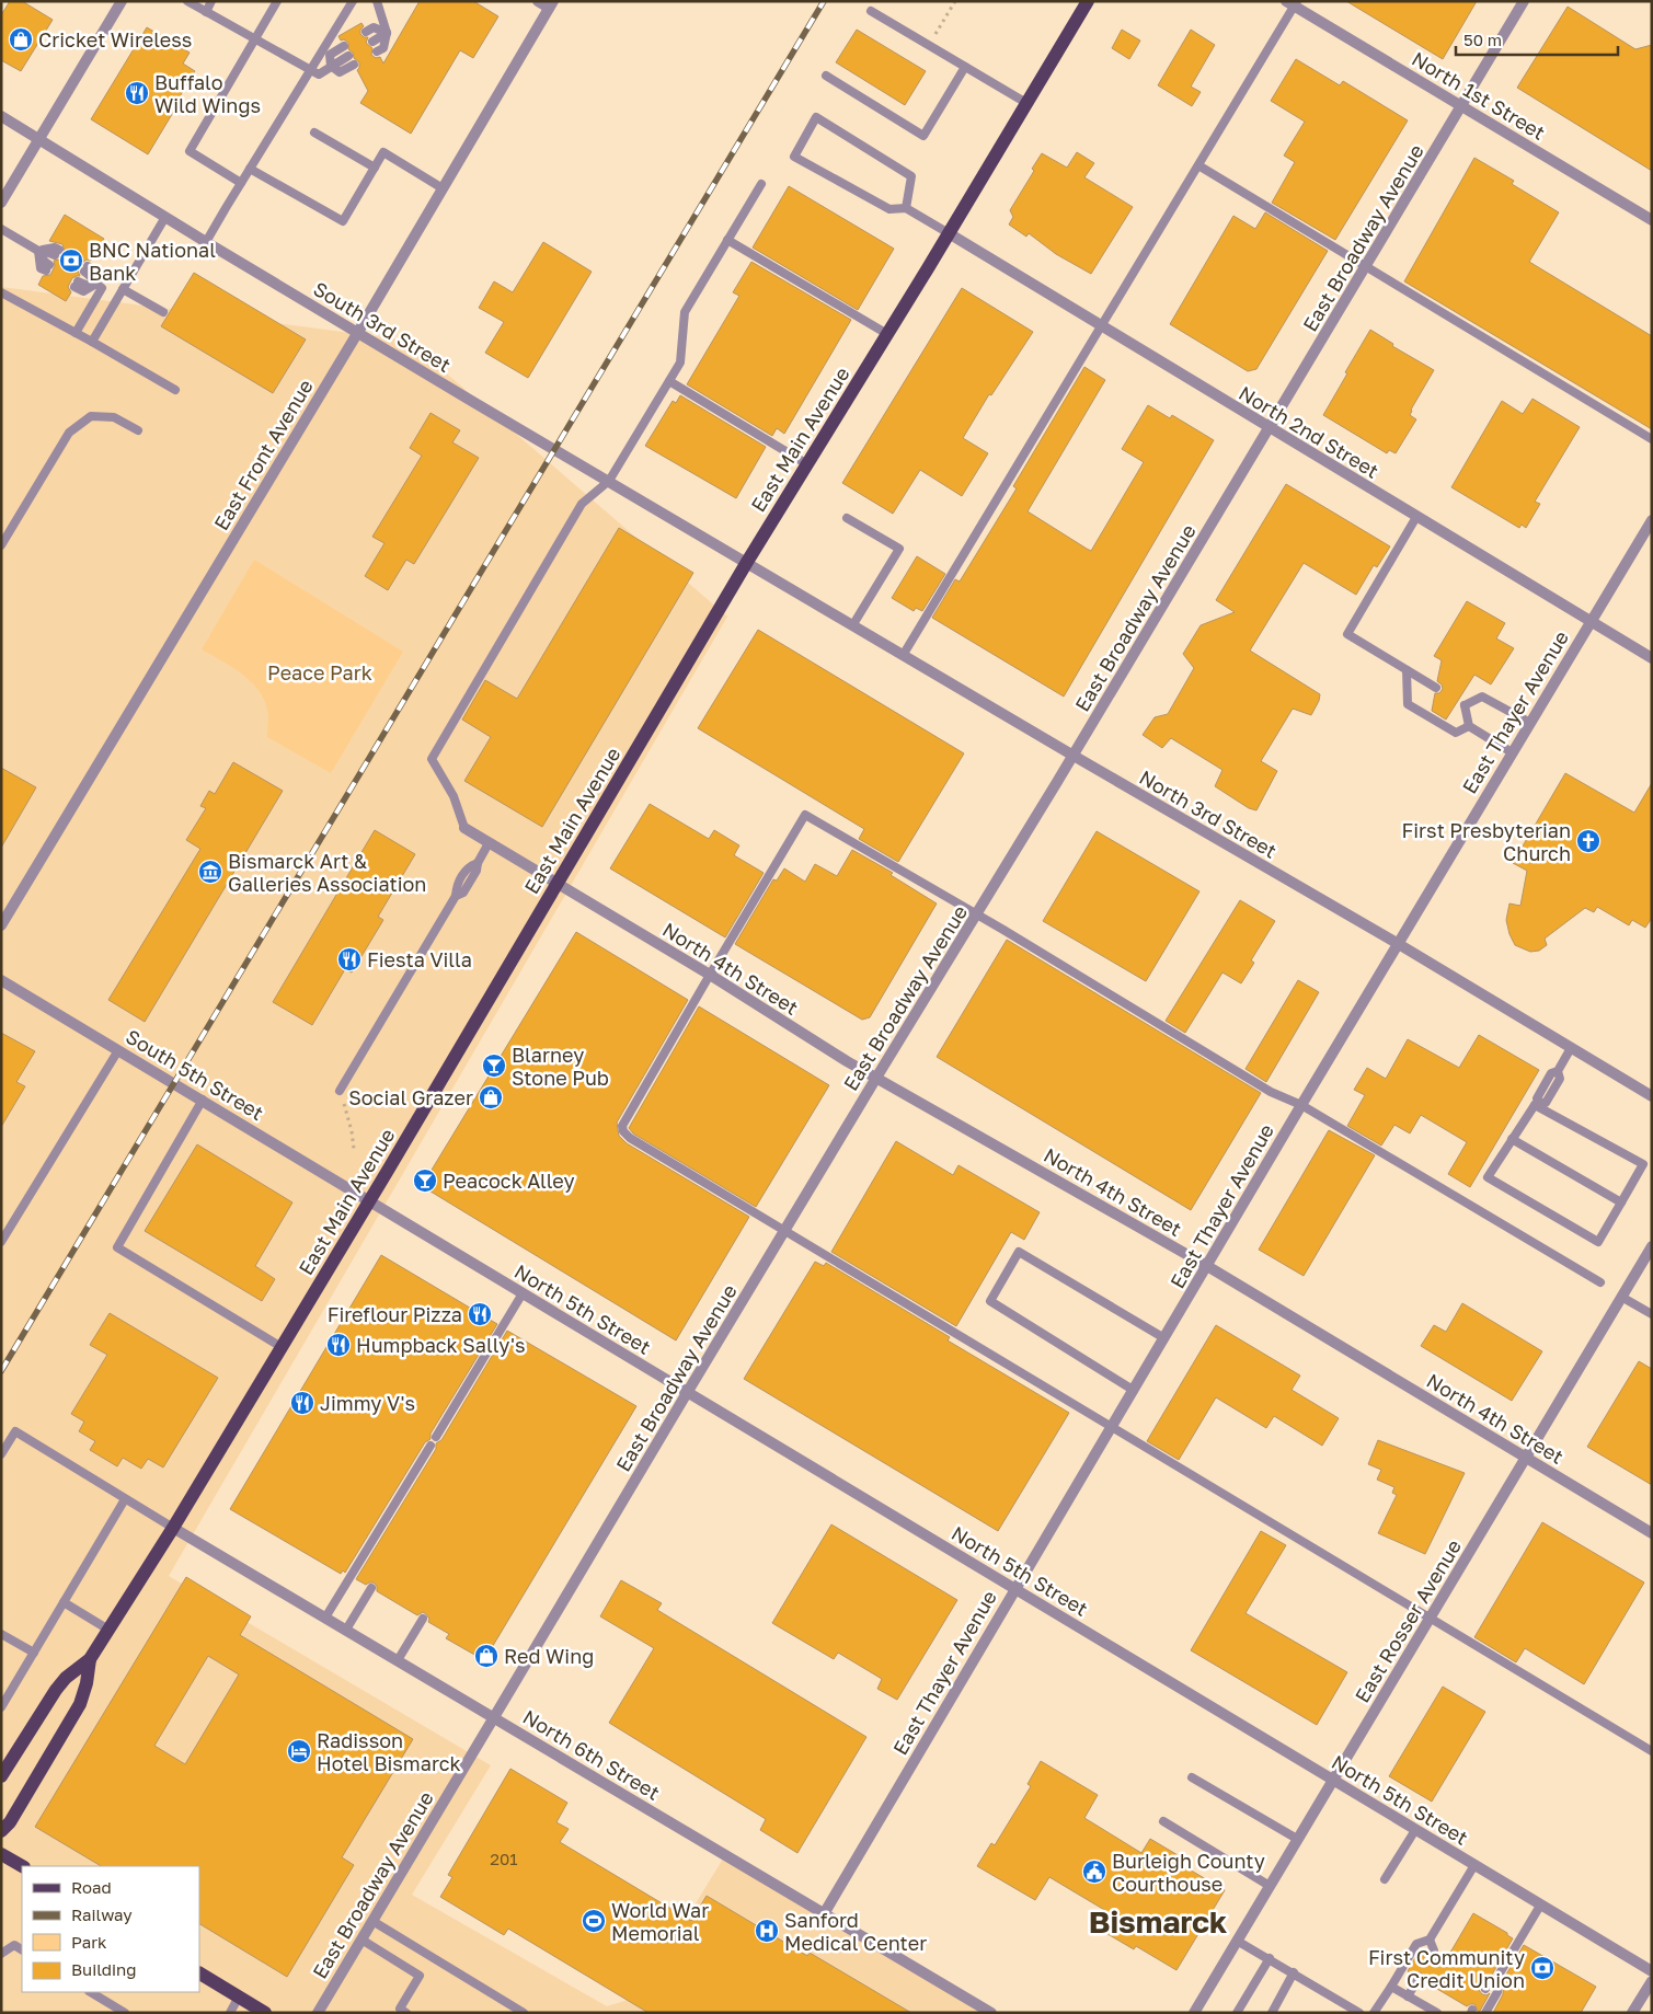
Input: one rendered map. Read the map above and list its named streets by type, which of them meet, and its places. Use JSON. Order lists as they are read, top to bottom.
{
  "streets": {
    "main road": ["East Main Avenue"],
    "street": [
      "North 1st Street",
      "East Broadway Avenue",
      "South 3rd Street",
      "North 2nd Street",
      "East Front Avenue",
      "East Thayer Avenue",
      "North 3rd Street",
      "North 4th Street",
      "South 5th Street",
      "North 5th Street",
      "East Rosser Avenue",
      "North 6th Street"
    ]
  },
  "crossings": [
    ["North 1st Street", "East Broadway Avenue"],
    ["East Broadway Avenue", "North 2nd Street"],
    ["East Broadway Avenue", "North 3rd Street"],
    ["East Broadway Avenue", "North 4th Street"],
    ["East Broadway Avenue", "North 5th Street"],
    ["East Broadway Avenue", "North 6th Street"],
    ["South 3rd Street", "East Main Avenue"],
    ["South 3rd Street", "East Front Avenue"],
    ["South 3rd Street", "North 3rd Street"],
    ["North 2nd Street", "East Main Avenue"],
    ["North 2nd Street", "East Thayer Avenue"],
    ["East Main Avenue", "North 3rd Street"],
    ["East Main Avenue", "North 4th Street"],
    ["East Main Avenue", "South 5th Street"],
    ["East Main Avenue", "North 5th Street"],
    ["East Main Avenue", "North 6th Street"],
    ["East Thayer Avenue", "North 3rd Street"],
    ["East Thayer Avenue", "North 4th Street"],
    ["East Thayer Avenue", "North 5th Street"],
    ["East Thayer Avenue", "North 6th Street"],
    ["North 4th Street", "East Rosser Avenue"],
    ["South 5th Street", "North 5th Street"],
    ["North 5th Street", "East Rosser Avenue"]
  ],
  "districts": ["Bismarck"],
  "parks": ["Peace Park"],
  "places": {
    "shop": ["Cricket Wireless", "Social Grazer", "Red Wing"],
    "restaurant": [
      "Buffalo Wild Wings",
      "Fiesta Villa",
      "Fireflour Pizza",
      "Humpback Sally's",
      "Jimmy V's"
    ],
    "bank": ["BNC National Bank", "First Community Credit Union"],
    "church": ["First Presbyterian Church"],
    "museum": ["Bismarck Art & Galleries Association"],
    "bar": ["Blarney Stone Pub", "Peacock Alley"],
    "hotel": ["Radisson Hotel Bismarck"],
    "public building": ["Burleigh County Courthouse"],
    "sports": ["World War Memorial"],
    "hospital": ["Sanford Medical Center"]
  },
  "house_numbers": ["201"],
  "legend": [
    "Road",
    "Railway",
    "Park",
    "Building"
  ],
  "scale_bar": "50 m"
}
